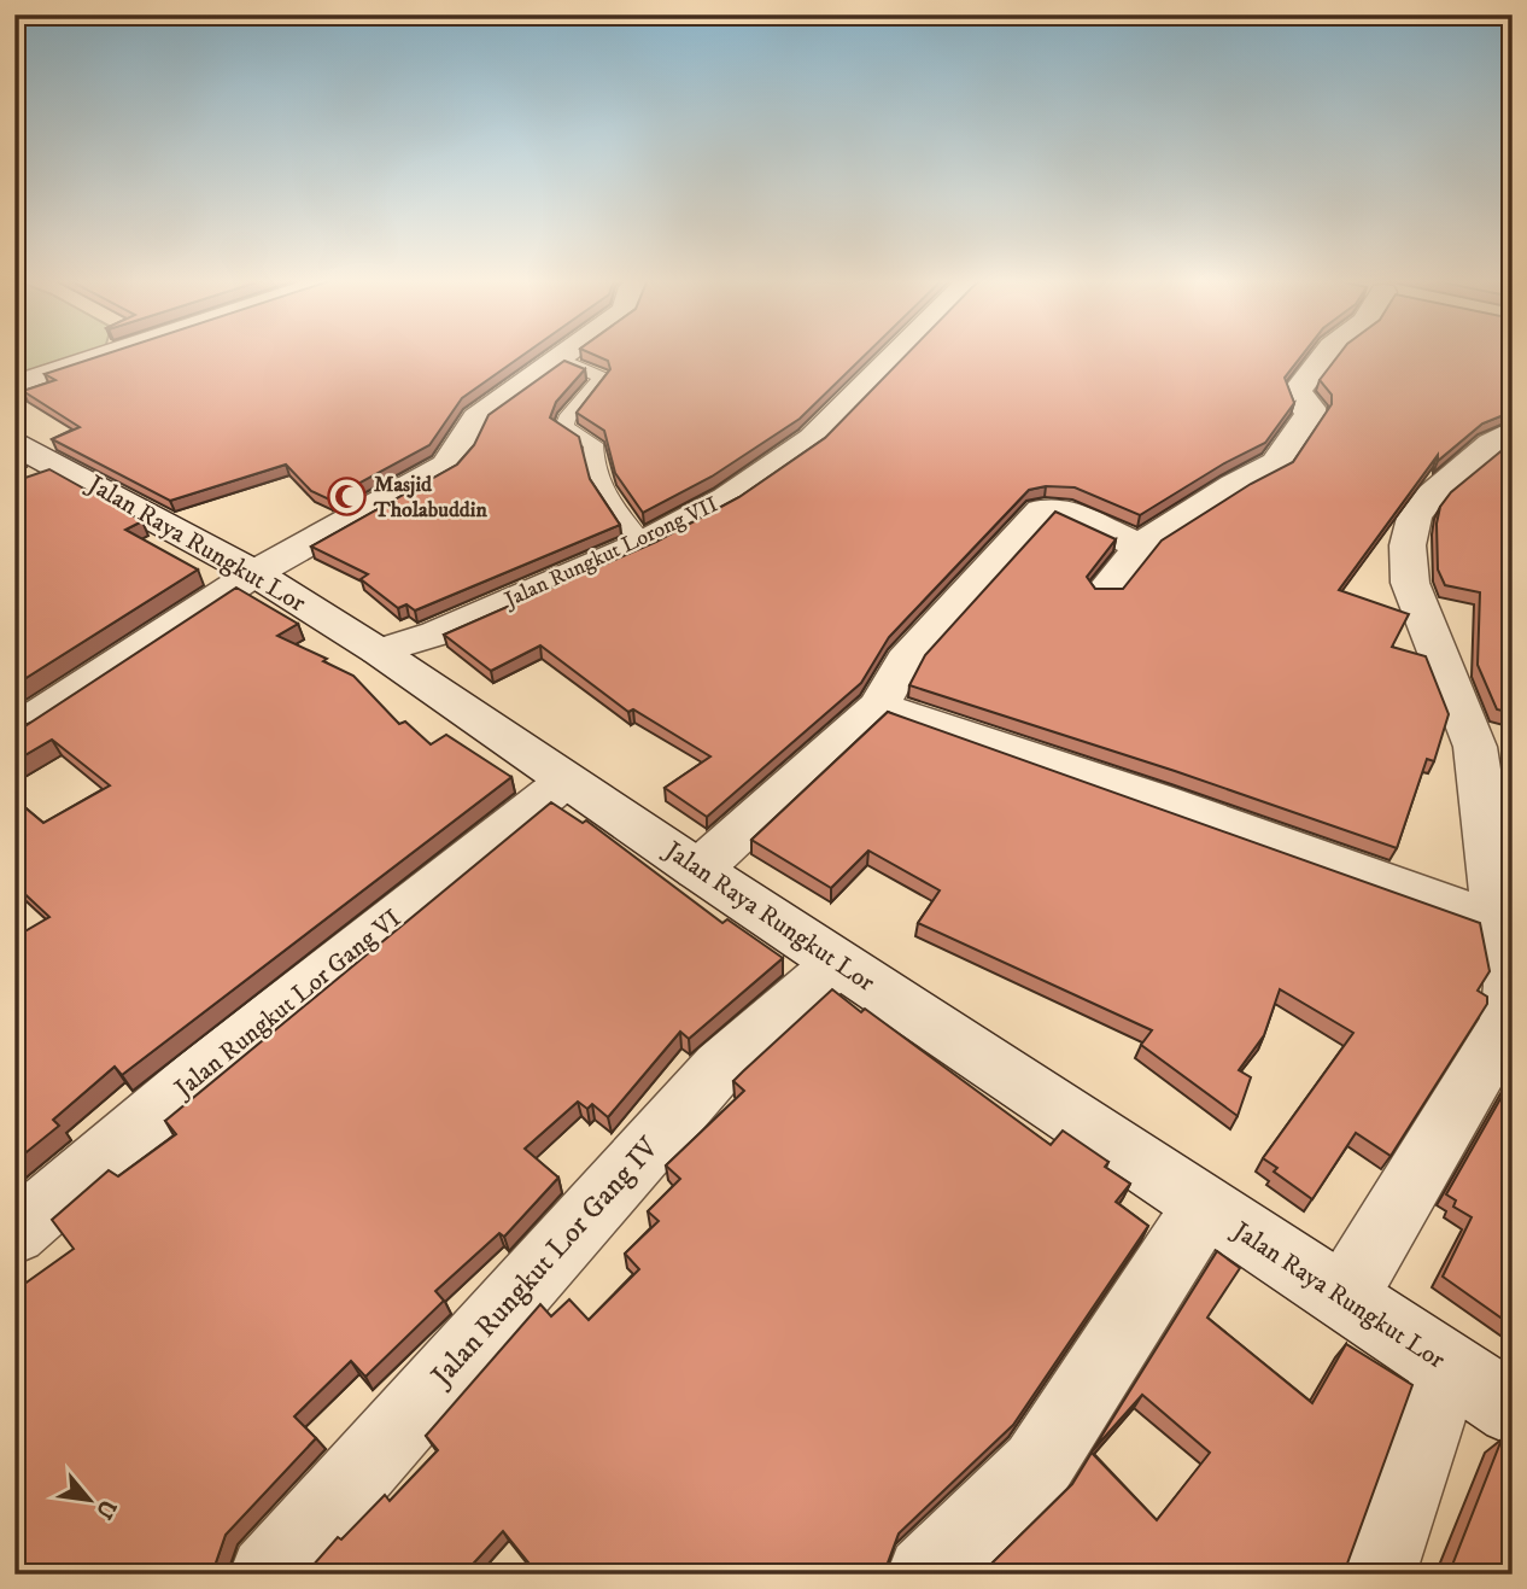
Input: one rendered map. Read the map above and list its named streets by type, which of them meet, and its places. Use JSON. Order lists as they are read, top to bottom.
{
  "streets": {
    "street": [
      "Jalan Raya Rungkut Lor",
      "Jalan Rungkut Lorong VII",
      "Jalan Rungkut Lor Gang VI",
      "Jalan Rungkut Lor Gang IV"
    ]
  },
  "crossings": [
    ["Jalan Raya Rungkut Lor", "Jalan Rungkut Lorong VII"],
    ["Jalan Raya Rungkut Lor", "Jalan Rungkut Lor Gang VI"],
    ["Jalan Raya Rungkut Lor", "Jalan Rungkut Lor Gang IV"]
  ],
  "places": {
    "mosque": ["Masjid Tholabuddin"]
  },
  "north": "bottom right"
}
